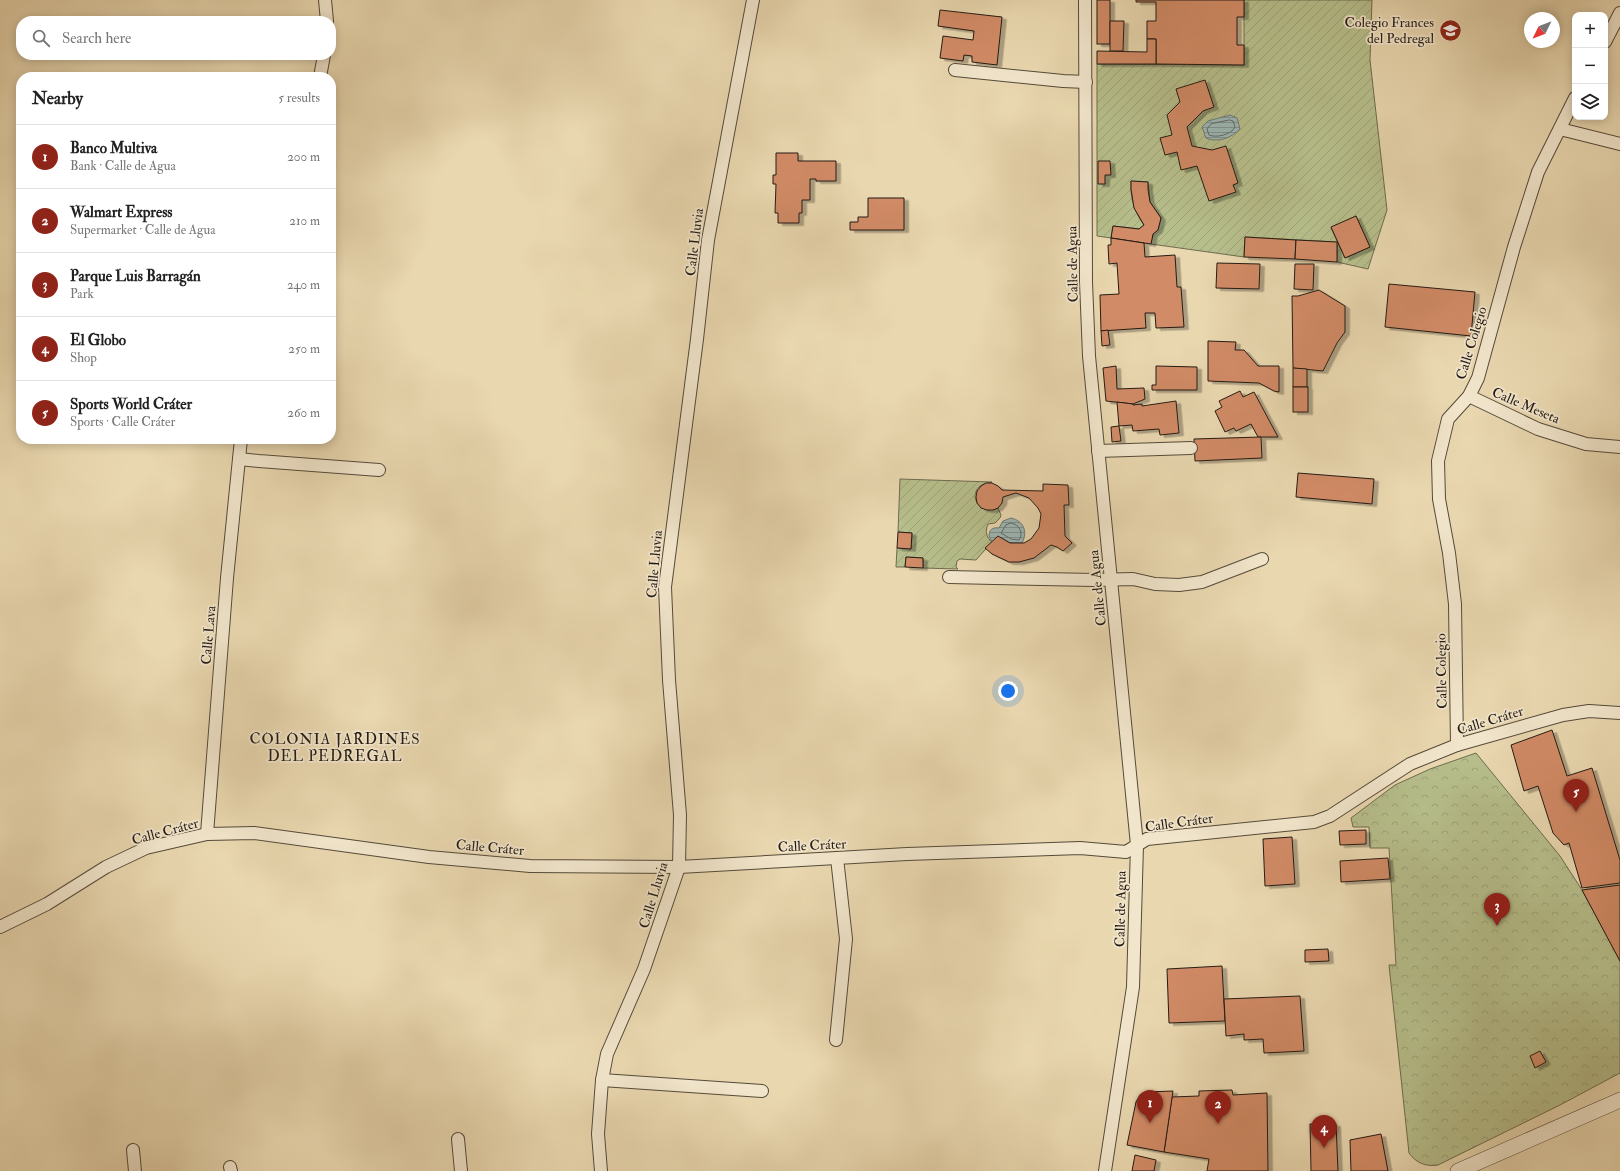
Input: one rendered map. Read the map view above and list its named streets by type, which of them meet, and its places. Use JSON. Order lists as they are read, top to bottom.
{
  "streets": {
    "street": [
      "Calle Lluvia",
      "Calle de Agua",
      "Calle Colegio",
      "Calle Meseta",
      "Calle Lava",
      "Calle Cráter"
    ]
  },
  "crossings": [
    ["Calle Lluvia", "Calle Cráter"],
    ["Calle de Agua", "Calle Cráter"],
    ["Calle Colegio", "Calle Meseta"],
    ["Calle Colegio", "Calle Cráter"],
    ["Calle Lava", "Calle Cráter"]
  ],
  "districts": ["COLONIA JARDINES DEL PEDREGAL"],
  "places": {
    "school or university": ["Colegio Frances del Pedregal"]
  },
  "north": "bottom left",
  "page": {
    "map_buttons": ["+", "−"],
    "search": "Search here",
    "heading": ["Nearby", "5 results"],
    "list": [
      {
        "mark": "1",
        "name": "Banco Multiva",
        "note": "Bank · Calle de Agua",
        "value": "200 m"
      },
      {
        "mark": "2",
        "name": "Walmart Express",
        "note": "Supermarket · Calle de Agua",
        "value": "210 m"
      },
      {
        "mark": "3",
        "name": "Parque Luis Barragán",
        "note": "Park",
        "value": "240 m"
      },
      {
        "mark": "4",
        "name": "El Globo",
        "note": "Shop",
        "value": "250 m"
      },
      {
        "mark": "5",
        "name": "Sports World Cráter",
        "note": "Sports · Calle Cráter",
        "value": "260 m"
      }
    ],
    "pins": [
      "5",
      "3",
      "1",
      "2",
      "4"
    ]
  }
}
